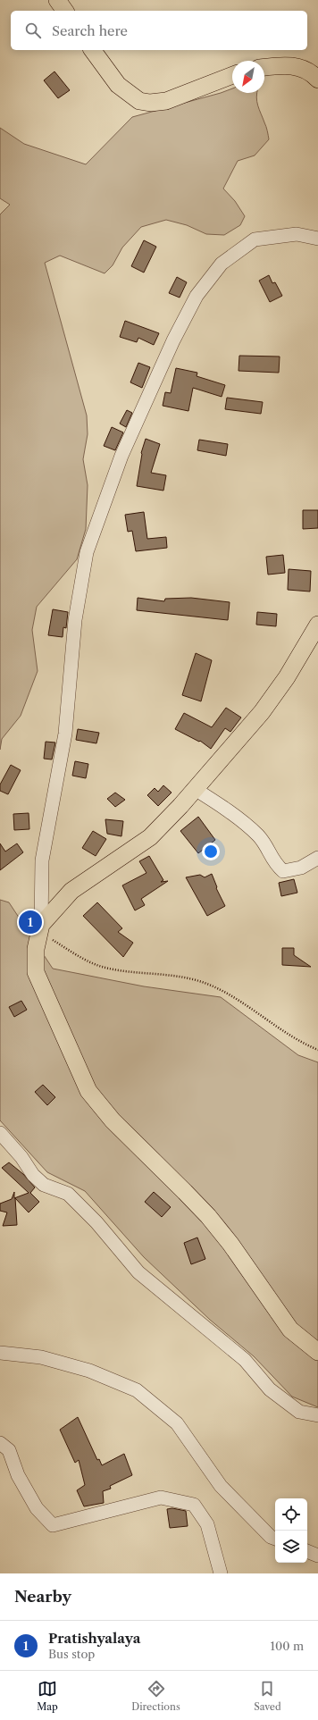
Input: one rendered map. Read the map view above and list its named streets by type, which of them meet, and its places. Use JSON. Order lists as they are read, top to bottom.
{
  "north": "bottom left",
  "page": {
    "search": "Search here",
    "pins": "1",
    "heading": "Nearby",
    "list": [
      {
        "mark": "1",
        "name": "Pratishyalaya",
        "note": "Bus stop",
        "value": "100 m"
      }
    ],
    "nav": ["Map", "Directions", "Saved"]
  }
}
